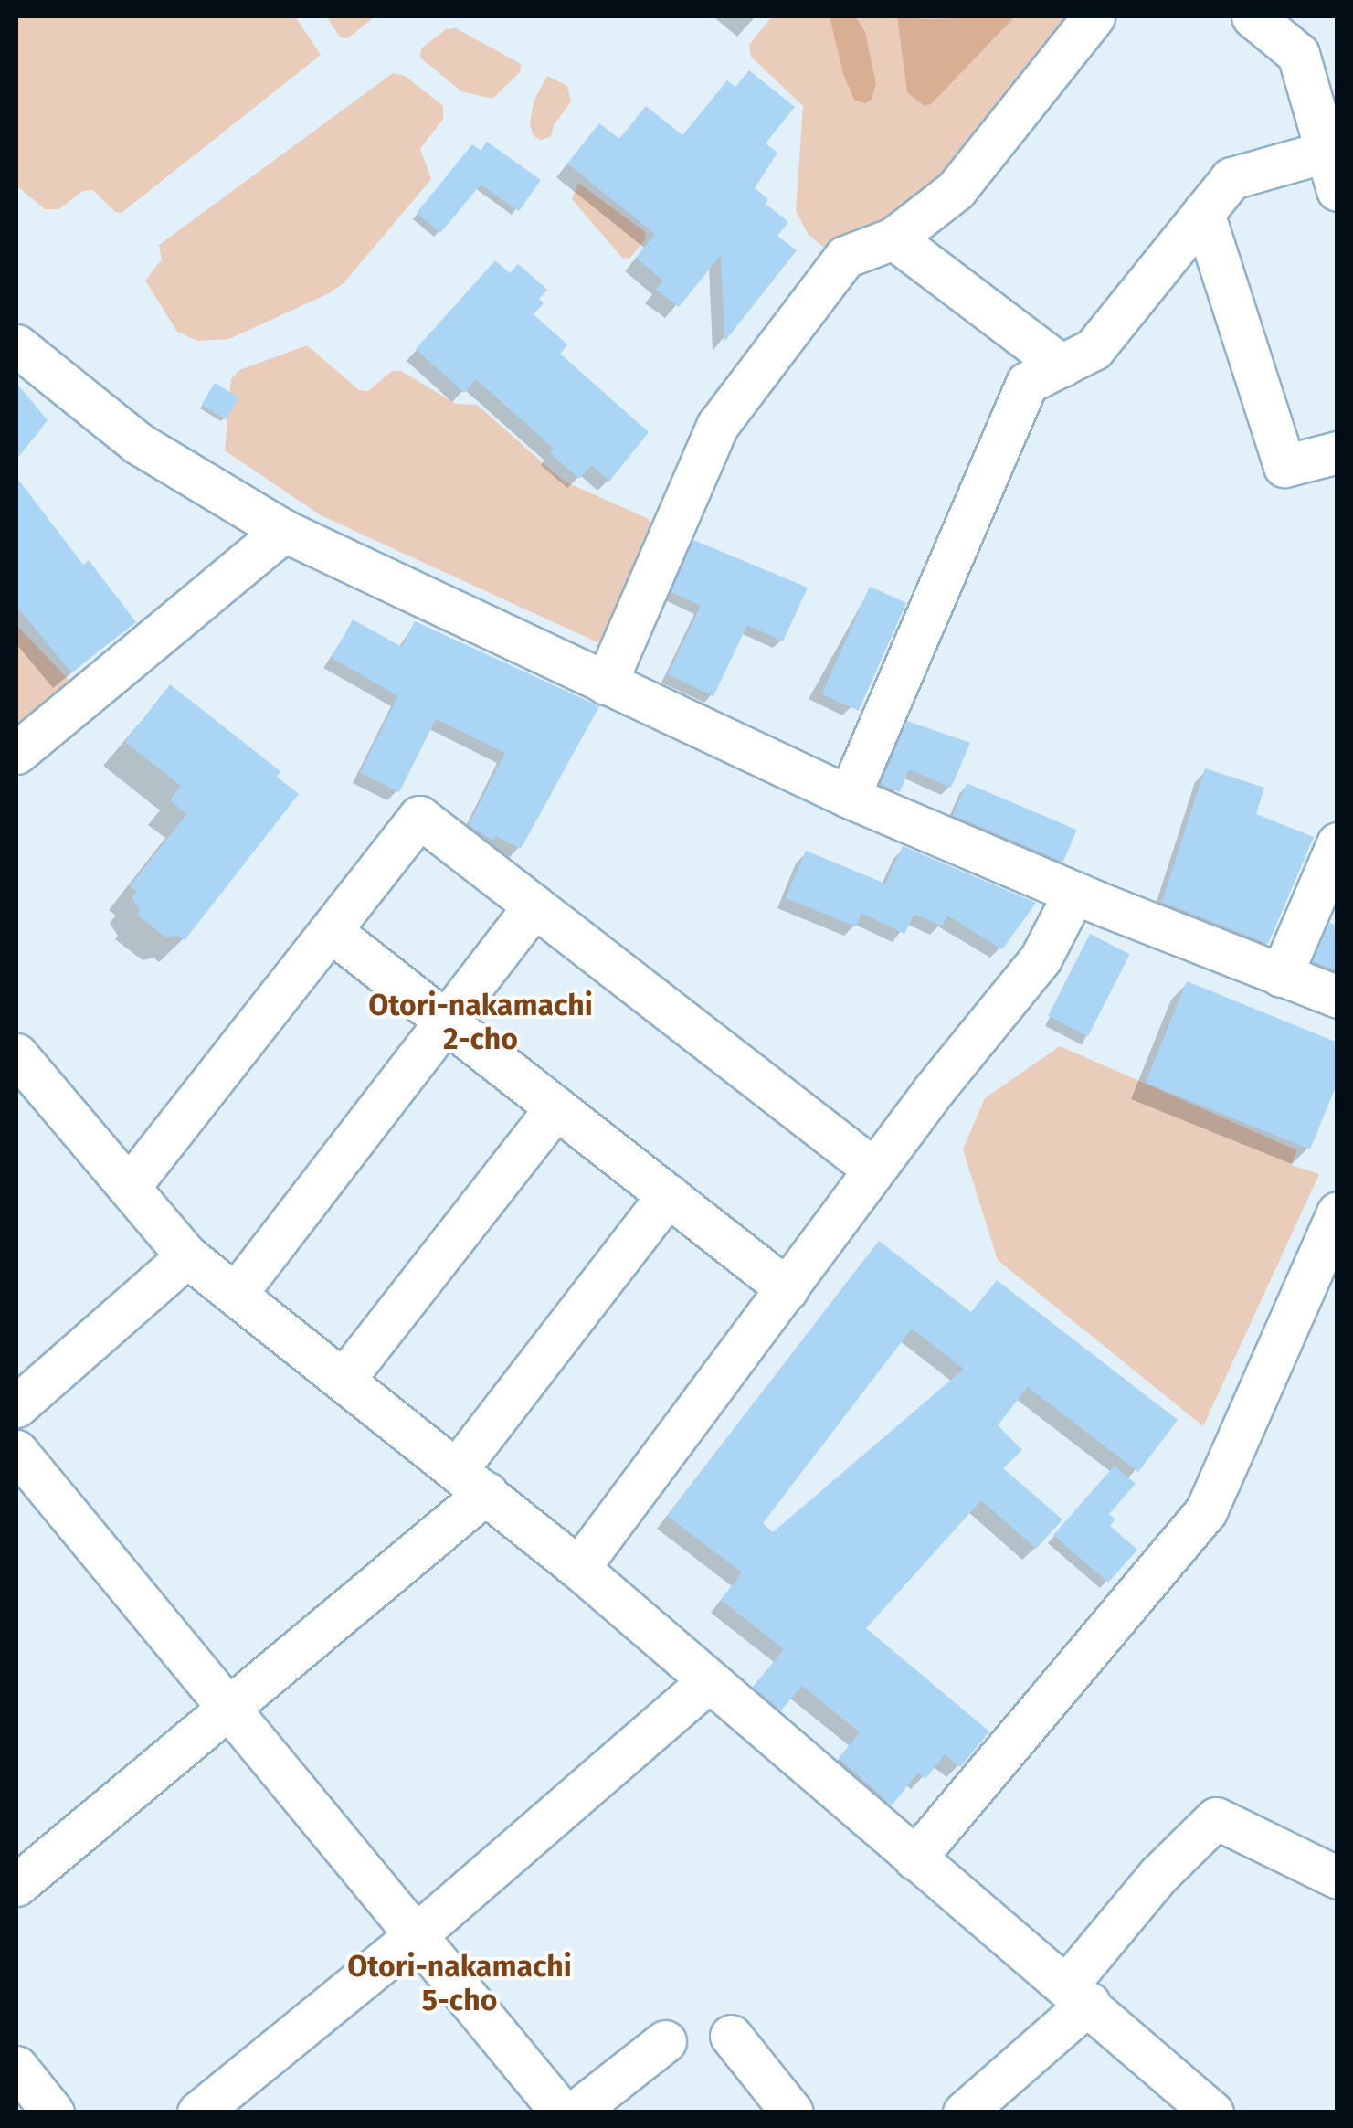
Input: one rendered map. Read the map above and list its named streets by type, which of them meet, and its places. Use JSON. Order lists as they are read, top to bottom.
{
  "districts": ["Otori-nakamachi 2-cho", "Otori-nakamachi 5-cho"]
}
